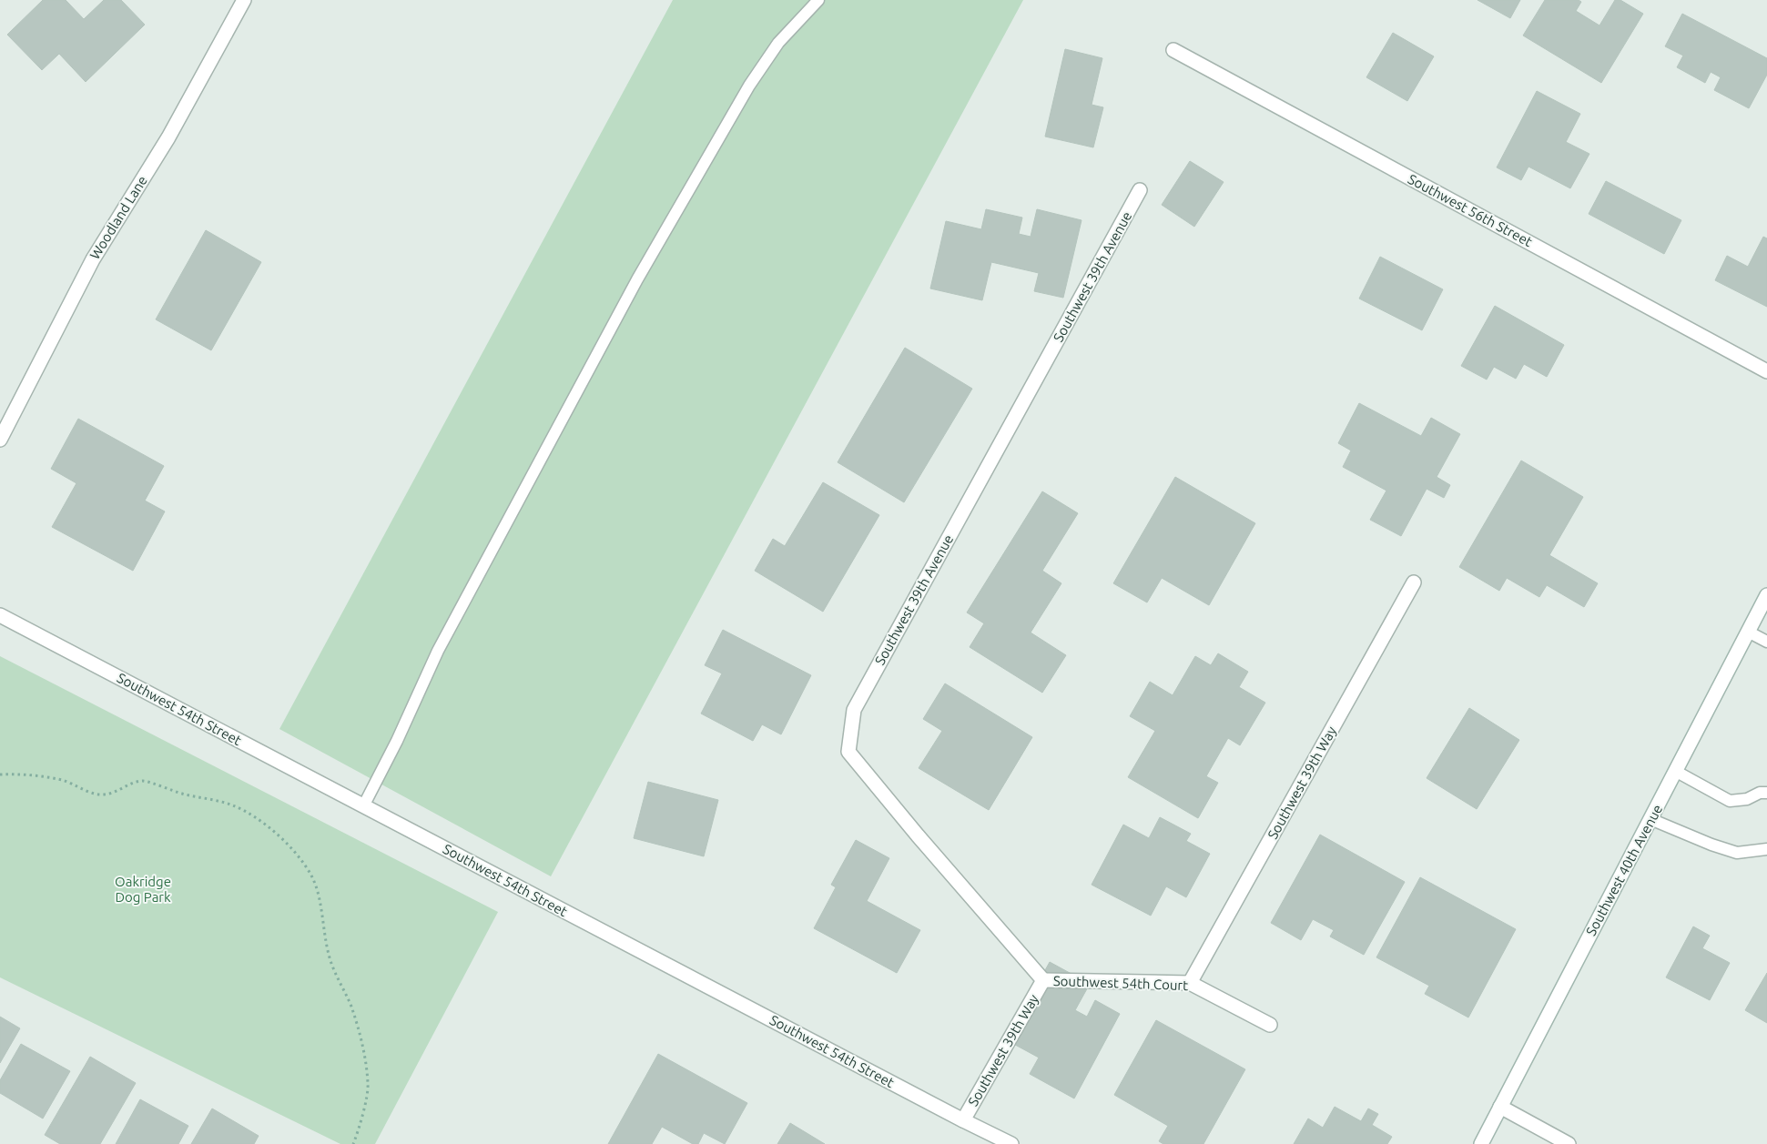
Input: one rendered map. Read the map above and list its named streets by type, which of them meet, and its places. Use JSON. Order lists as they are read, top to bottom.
{
  "streets": {
    "street": [
      "Southwest 56th Street",
      "Woodland Lane",
      "Southwest 39th Avenue",
      "Southwest 54th Street",
      "Southwest 39th Way",
      "Southwest 40th Avenue",
      "Southwest 54th Court"
    ]
  },
  "crossings": [
    ["Southwest 39th Avenue", "Southwest 39th Way"],
    ["Southwest 39th Avenue", "Southwest 54th Court"],
    ["Southwest 54th Street", "Southwest 39th Way"],
    ["Southwest 39th Way", "Southwest 54th Court"]
  ],
  "parks": ["Oakridge Dog Park"]
}
